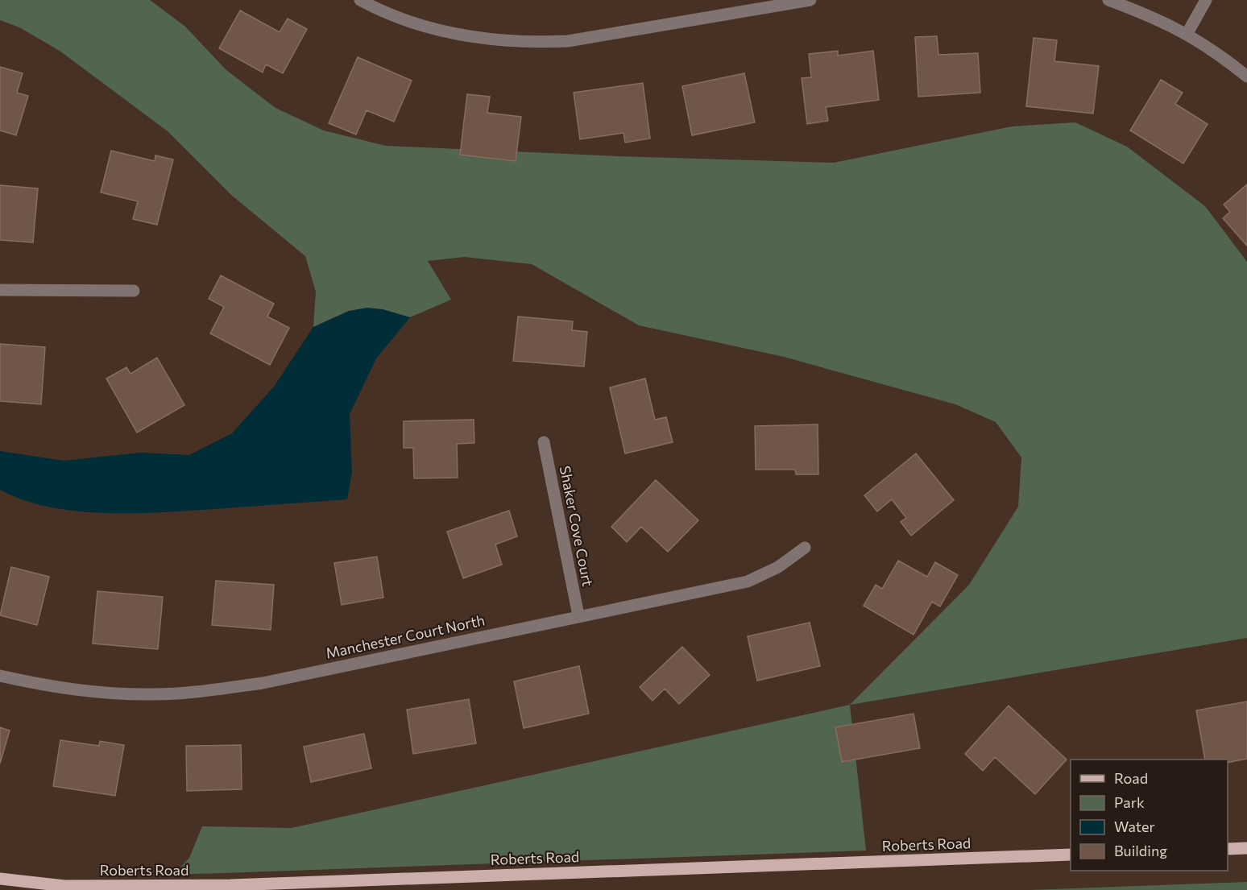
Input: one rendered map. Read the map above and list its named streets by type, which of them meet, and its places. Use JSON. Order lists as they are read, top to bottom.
{
  "streets": {
    "main road": ["Roberts Road"],
    "street": ["Shaker Cove Court", "Manchester Court North"]
  },
  "crossings": [
    ["Shaker Cove Court", "Manchester Court North"]
  ],
  "legend": [
    "Road",
    "Park",
    "Water",
    "Building"
  ]
}
